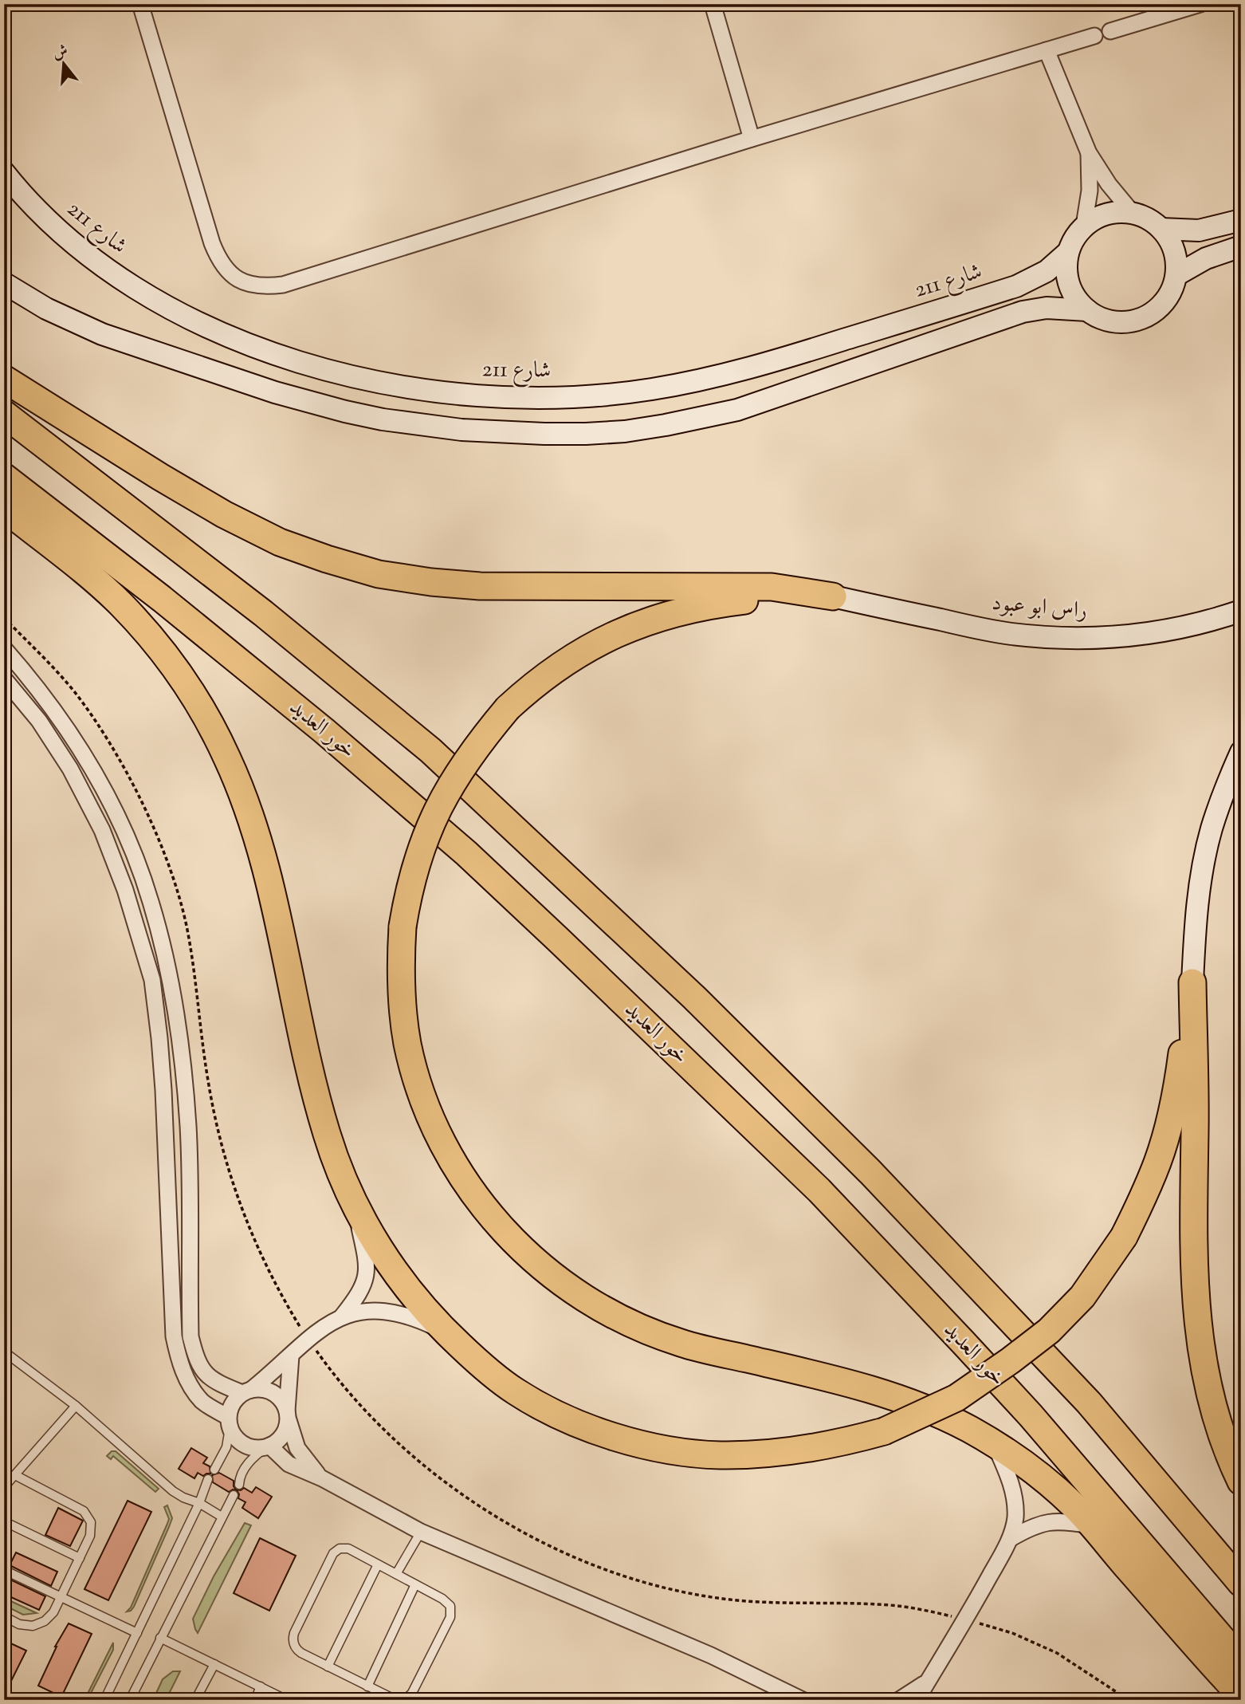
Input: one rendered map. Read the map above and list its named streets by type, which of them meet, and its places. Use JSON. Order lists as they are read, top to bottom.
{
  "streets": {
    "highway": ["خور العديد"],
    "main road": ["شارع 211", "راس ابو عبود"]
  },
  "north": "top"
}
